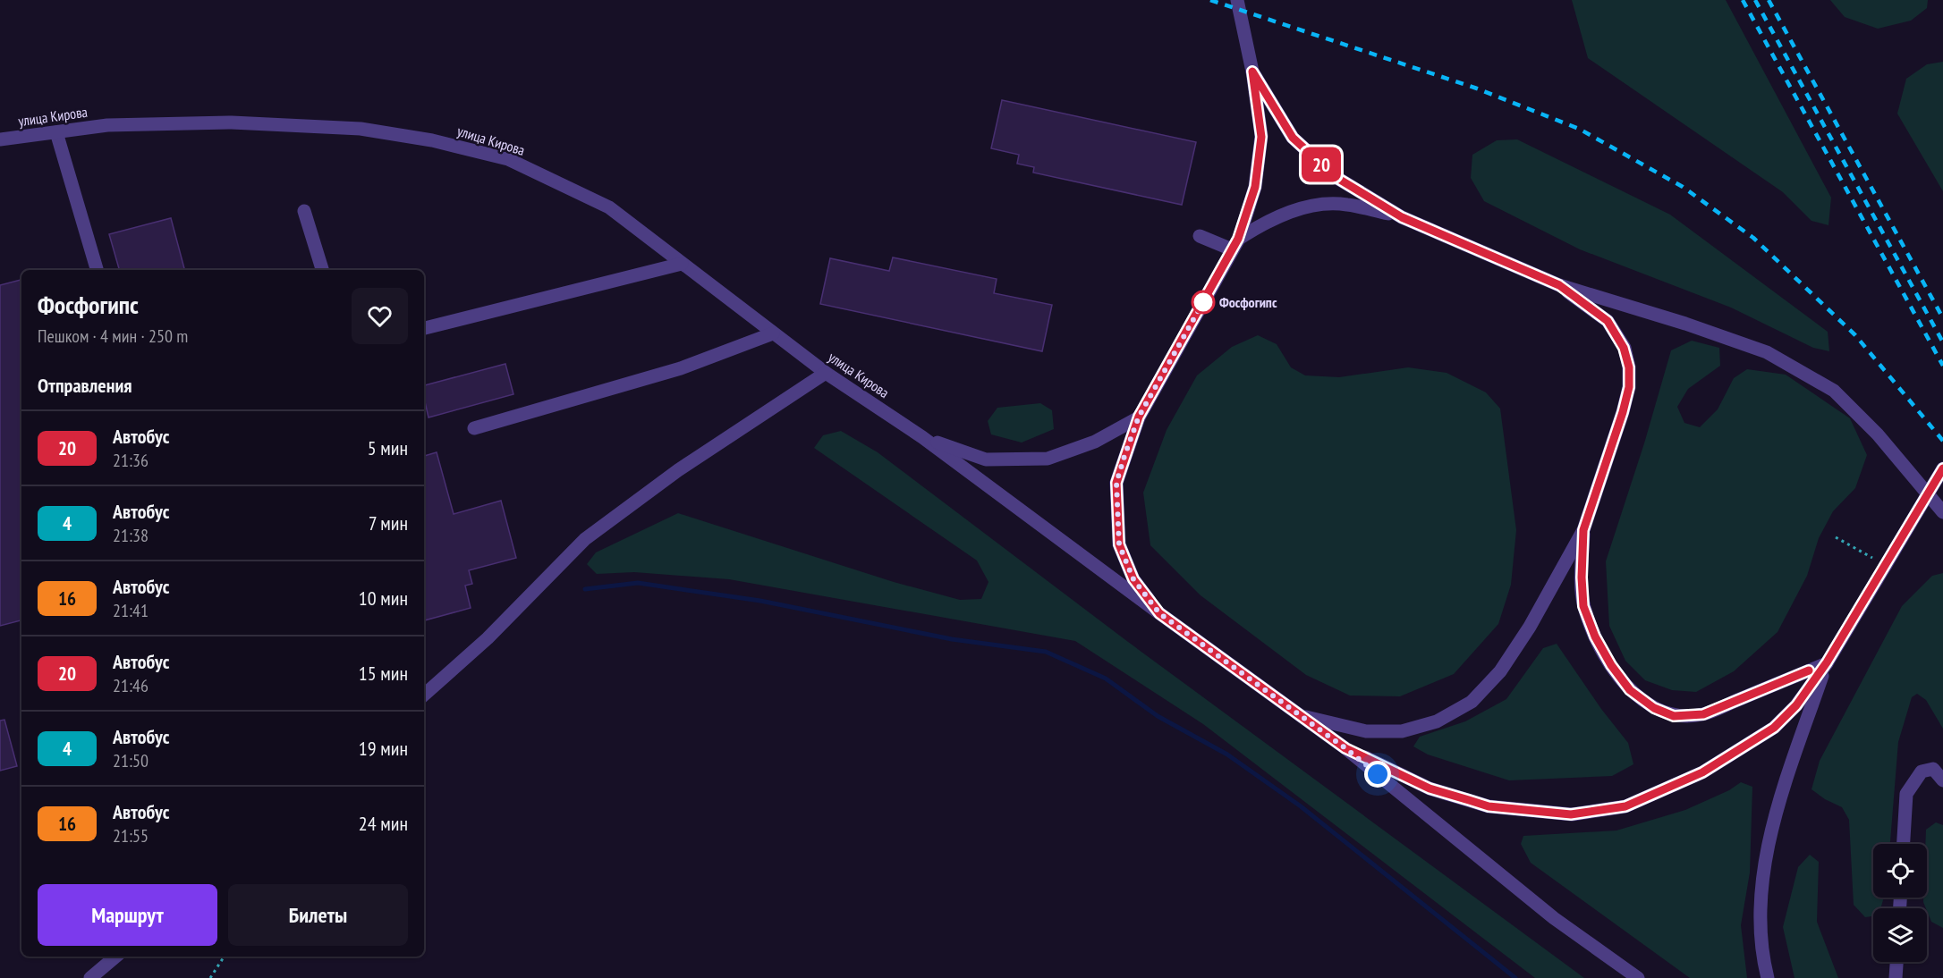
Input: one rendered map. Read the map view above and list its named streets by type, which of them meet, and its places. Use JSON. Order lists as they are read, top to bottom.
{
  "streets": {
    "street": ["улица Кирова"]
  },
  "places": ["Фосфогипс"],
  "lines": ["bus line 20"],
  "page": {
    "on_map": "20",
    "heading": [
      ["Фосфогипс", "Пешком · 4 мин · 250 m"],
      "Отправления"
    ],
    "list": [
      {
        "mark": "20",
        "name": "Автобус",
        "note": "21:36",
        "value": "5 мин"
      },
      {
        "mark": "4",
        "name": "Автобус",
        "note": "21:38",
        "value": "7 мин"
      },
      {
        "mark": "16",
        "name": "Автобус",
        "note": "21:41",
        "value": "10 мин"
      },
      {
        "mark": "20",
        "name": "Автобус",
        "note": "21:46",
        "value": "15 мин"
      },
      {
        "mark": "4",
        "name": "Автобус",
        "note": "21:50",
        "value": "19 мин"
      },
      {
        "mark": "16",
        "name": "Автобус",
        "note": "21:55",
        "value": "24 мин"
      }
    ],
    "buttons": ["Маршрут", "Билеты"]
  }
}
